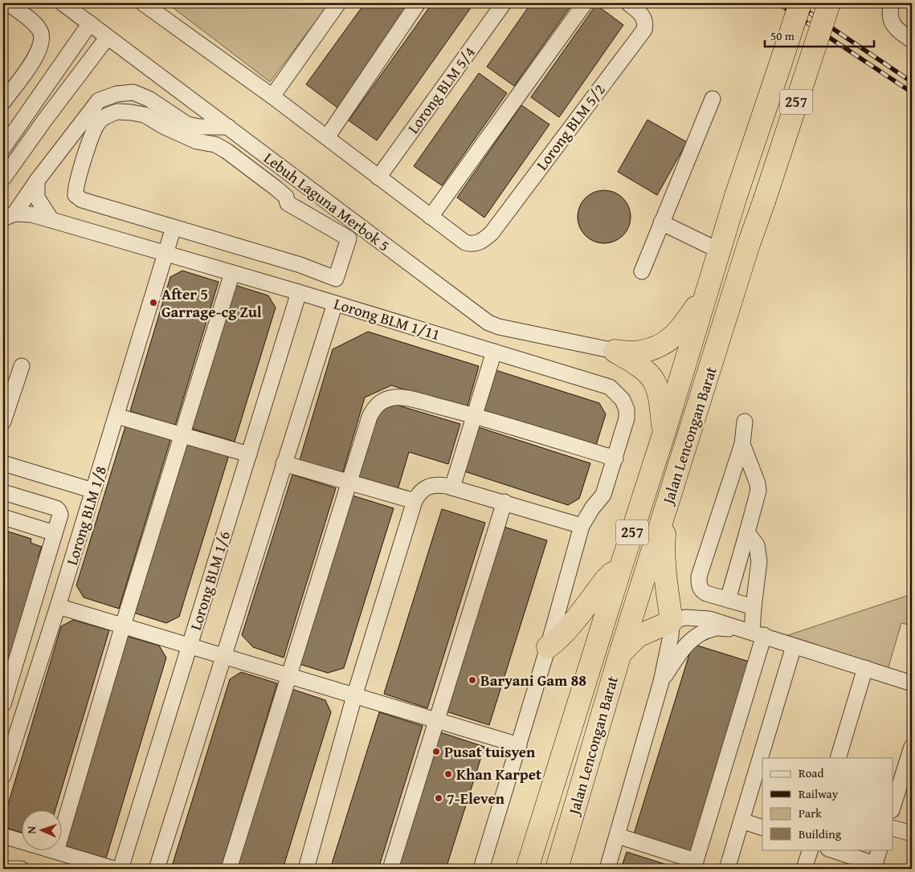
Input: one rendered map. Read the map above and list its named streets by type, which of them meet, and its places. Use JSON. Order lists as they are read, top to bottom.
{
  "streets": {
    "highway": ["257", "Jalan Lencongan Barat"],
    "street": [
      "Lorong BLM 5/4",
      "Lorong BLM 5/2",
      "Lebuh Laguna Merbok 5",
      "Lorong BLM 1/11",
      "Lorong BLM 1/8",
      "Lorong BLM 1/6"
    ]
  },
  "crossings": [
    ["Lorong BLM 1/11", "Lorong BLM 1/8"],
    ["Lorong BLM 1/11", "Lorong BLM 1/6"]
  ],
  "places": [
    "After 5 Garrage-cg Zul",
    "Baryani Gam 88",
    "Pusat tuisyen",
    "Khan Karpet",
    "7-Eleven"
  ],
  "legend": [
    "Road",
    "Railway",
    "Park",
    "Building"
  ],
  "scale_bar": "50 m",
  "north": "left"
}
